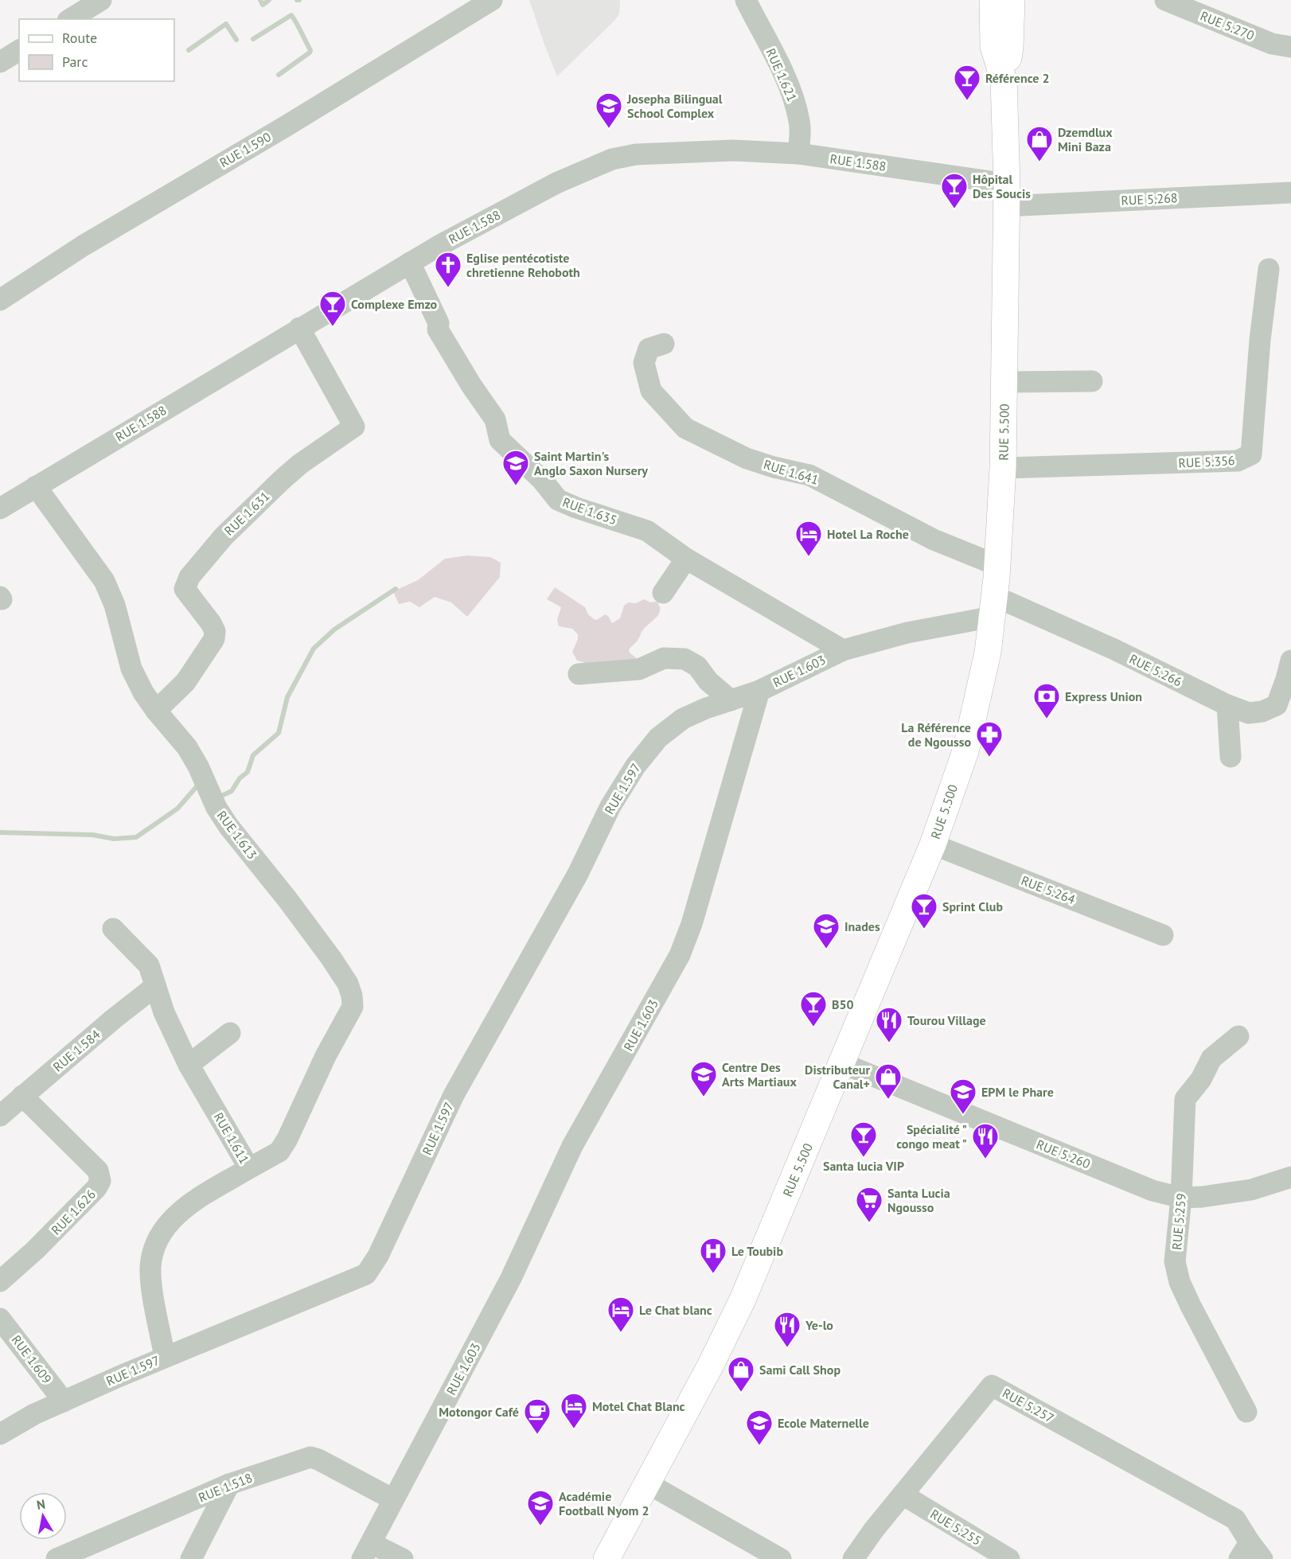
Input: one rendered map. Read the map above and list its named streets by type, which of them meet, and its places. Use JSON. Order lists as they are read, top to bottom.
{
  "streets": {
    "main road": ["RUE 5.500"],
    "street": [
      "RUE 5.270",
      "RUE 1.621",
      "RUE 1.590",
      "RUE 1.588",
      "RUE 5.268",
      "RUE 5.356",
      "RUE 1.641",
      "RUE 1.635",
      "RUE 1.631",
      "RUE 5.266",
      "RUE 1.603",
      "RUE 1.597",
      "RUE 1.613",
      "RUE 5.264",
      "RUE 1.584",
      "RUE 1.611",
      "RUE 5.260",
      "RUE 1.626",
      "RUE 5.259",
      "RUE 1.609",
      "RUE 5.257",
      "RUE 1.518",
      "RUE 5.255"
    ]
  },
  "crossings": [
    ["RUE 1.621", "RUE 1.588"],
    ["RUE 1.588", "RUE 5.268"],
    ["RUE 1.588", "RUE 5.500"],
    ["RUE 1.588", "RUE 1.635"],
    ["RUE 1.588", "RUE 1.631"],
    ["RUE 1.588", "RUE 1.613"],
    ["RUE 5.268", "RUE 5.500"],
    ["RUE 5.500", "RUE 5.356"],
    ["RUE 5.500", "RUE 1.641"],
    ["RUE 5.500", "RUE 5.266"],
    ["RUE 5.500", "RUE 1.603"],
    ["RUE 5.500", "RUE 5.264"],
    ["RUE 5.500", "RUE 5.260"],
    ["RUE 1.635", "RUE 1.603"],
    ["RUE 1.631", "RUE 1.613"],
    ["RUE 5.266", "RUE 1.603"],
    ["RUE 1.603", "RUE 1.597"],
    ["RUE 1.603", "RUE 1.518"],
    ["RUE 1.597", "RUE 1.611"],
    ["RUE 1.597", "RUE 1.609"],
    ["RUE 1.613", "RUE 1.611"],
    ["RUE 1.584", "RUE 1.611"],
    ["RUE 1.584", "RUE 1.626"],
    ["RUE 5.260", "RUE 5.259"],
    ["RUE 5.257", "RUE 5.255"]
  ],
  "places": {
    "bar": [
      "Référence 2",
      "Hôpital Des Soucis",
      "Complexe Emzo",
      "Sprint Club",
      "B50",
      "Santa lucia VIP"
    ],
    "school or university": [
      "Josepha Bilingual School Complex",
      "Saint Martin's Anglo Saxon Nursery",
      "Inades",
      "Centre Des Arts Martiaux",
      "EPM le Phare",
      "Ecole Maternelle",
      "Académie Football Nyom 2"
    ],
    "shop": ["Dzemdlux Mini Baza", "Distributeur Canal+", "Sami Call Shop"],
    "church": ["Eglise pentécotiste chretienne Rehoboth"],
    "hotel": ["Hotel La Roche", "Le Chat blanc", "Motel Chat Blanc"],
    "bank": ["Express Union"],
    "pharmacy": ["La Référence de Ngousso"],
    "restaurant": ["Tourou Village", "Spécialité \" congo meat \"", "Ye-lo"],
    "supermarket": ["Santa Lucia Ngousso"],
    "hospital": ["Le Toubib"],
    "cafe": ["Motongor Café"]
  },
  "legend": ["Route", "Parc"],
  "north": "top"
}
